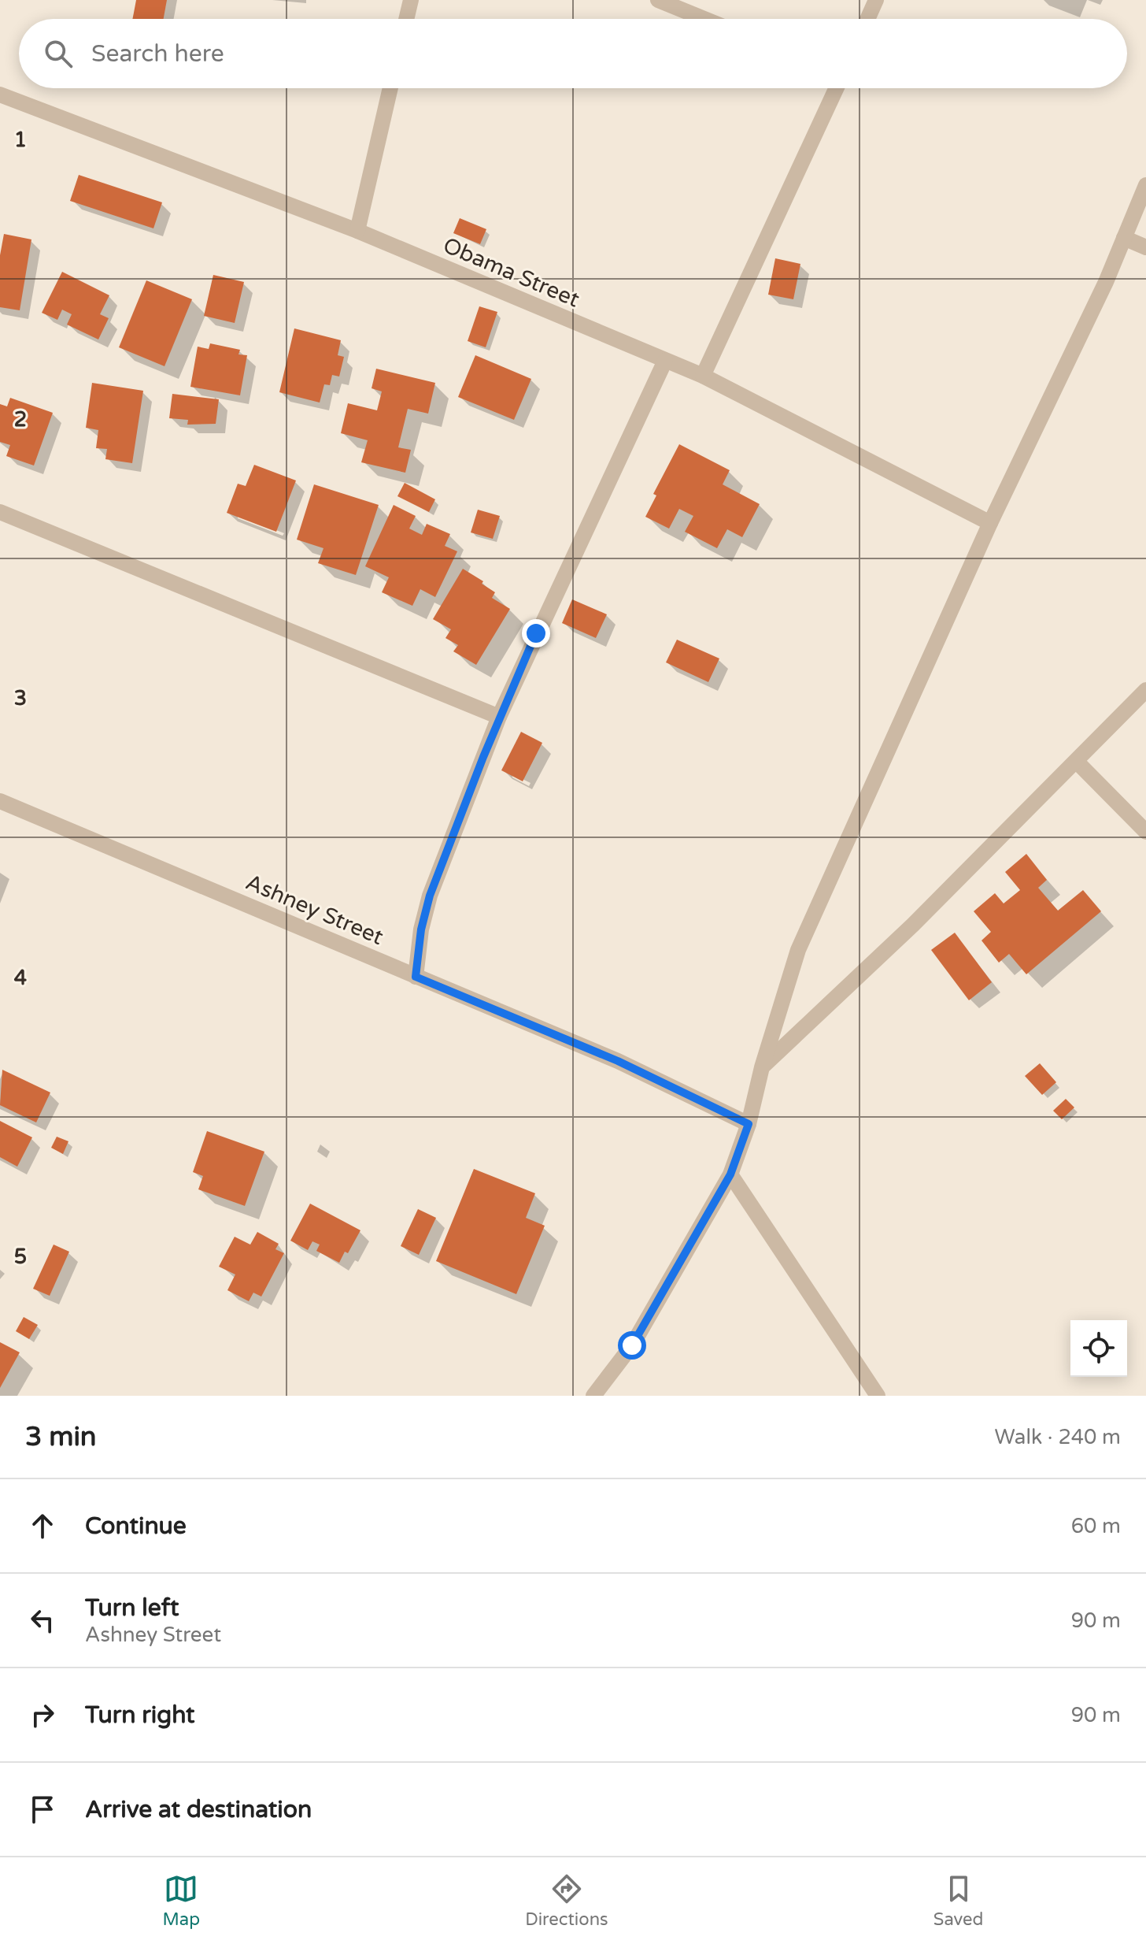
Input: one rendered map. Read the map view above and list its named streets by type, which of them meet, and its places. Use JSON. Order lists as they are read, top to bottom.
{
  "streets": {
    "street": ["Obama Street", "Ashney Street"]
  },
  "page": {
    "search": "Search here",
    "heading": ["3 min", "Walk · 240 m"],
    "list": [
      ["Continue", "60 m"],
      ["Turn left", "Ashney Street", "90 m"],
      ["Turn right", "90 m"],
      "Arrive at destination"
    ],
    "nav": ["Map", "Directions", "Saved"]
  },
  "grid": {
    "rows": [
      "1",
      "2",
      "3",
      "4",
      "5"
    ]
  }
}
